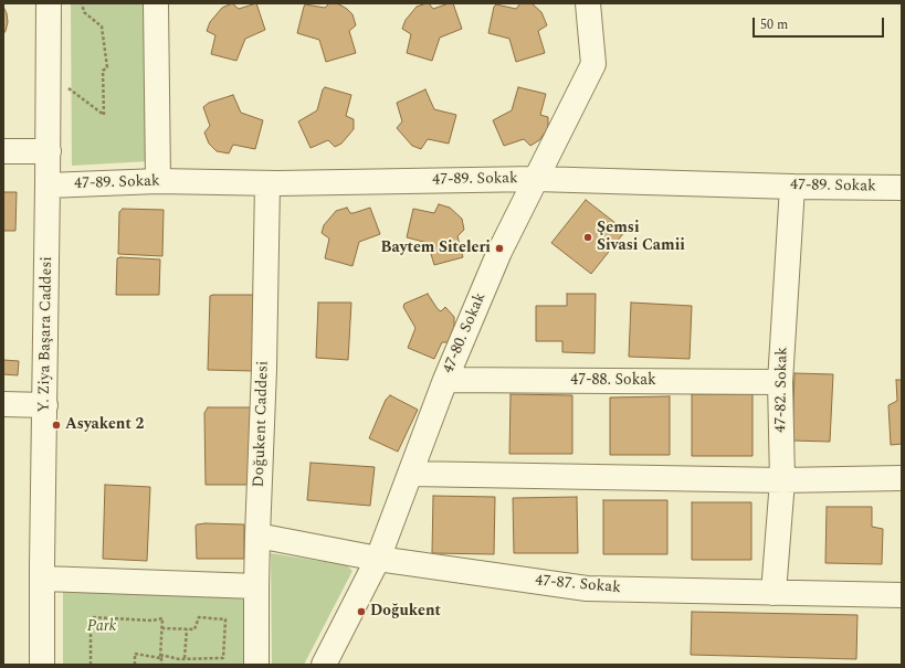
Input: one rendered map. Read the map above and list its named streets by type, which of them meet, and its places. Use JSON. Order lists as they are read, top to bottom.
{
  "streets": {
    "street": [
      "47-89. Sokak",
      "47-80. Sokak",
      "Y. Ziya Başara Caddesi",
      "47-88. Sokak",
      "47-82. Sokak",
      "Doğukent Caddesi",
      "47-87. Sokak"
    ]
  },
  "crossings": [
    ["47-89. Sokak", "47-80. Sokak"],
    ["47-89. Sokak", "Y. Ziya Başara Caddesi"],
    ["47-89. Sokak", "47-82. Sokak"],
    ["47-89. Sokak", "Doğukent Caddesi"],
    ["47-80. Sokak", "47-88. Sokak"],
    ["47-80. Sokak", "47-87. Sokak"],
    ["47-88. Sokak", "47-82. Sokak"],
    ["47-82. Sokak", "47-87. Sokak"],
    ["Doğukent Caddesi", "47-87. Sokak"]
  ],
  "parks": ["Park"],
  "places": [
    "Şemsi Sivasi Camii",
    "Baytem Siteleri",
    "Asyakent 2",
    "Doğukent"
  ],
  "scale_bar": "50 m"
}
